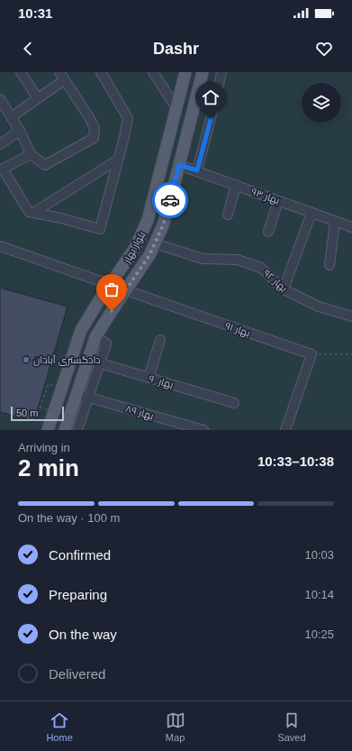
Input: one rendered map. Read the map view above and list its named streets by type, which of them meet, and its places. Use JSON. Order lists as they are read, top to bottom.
{
  "streets": {
    "main road": ["بلوار بهار"],
    "street": [
      "بهار ۹۳",
      "بهار ۹۲",
      "بهار ۹۱",
      "بهار ۹۰",
      "بهار ۸۹"
    ]
  },
  "crossings": [
    ["بهار ۹۳", "بلوار بهار"],
    ["بلوار بهار", "بهار ۹۲"],
    ["بلوار بهار", "بهار ۹۱"],
    ["بلوار بهار", "بهار ۹۰"],
    ["بلوار بهار", "بهار ۸۹"]
  ],
  "places": ["دادگستری آبادان"],
  "scale_bar": "50 m",
  "page": {
    "status": "10:31",
    "header": "Dashr",
    "scale": "50 m",
    "heading": ["2 min", "Arriving in", "10:33–10:38"],
    "bar": "On the way · 100 m",
    "list": [
      ["Confirmed", "10:03"],
      ["Preparing", "10:14"],
      ["On the way", "10:25"],
      "Delivered"
    ],
    "tabs": ["Home", "Map", "Saved"]
  }
}
